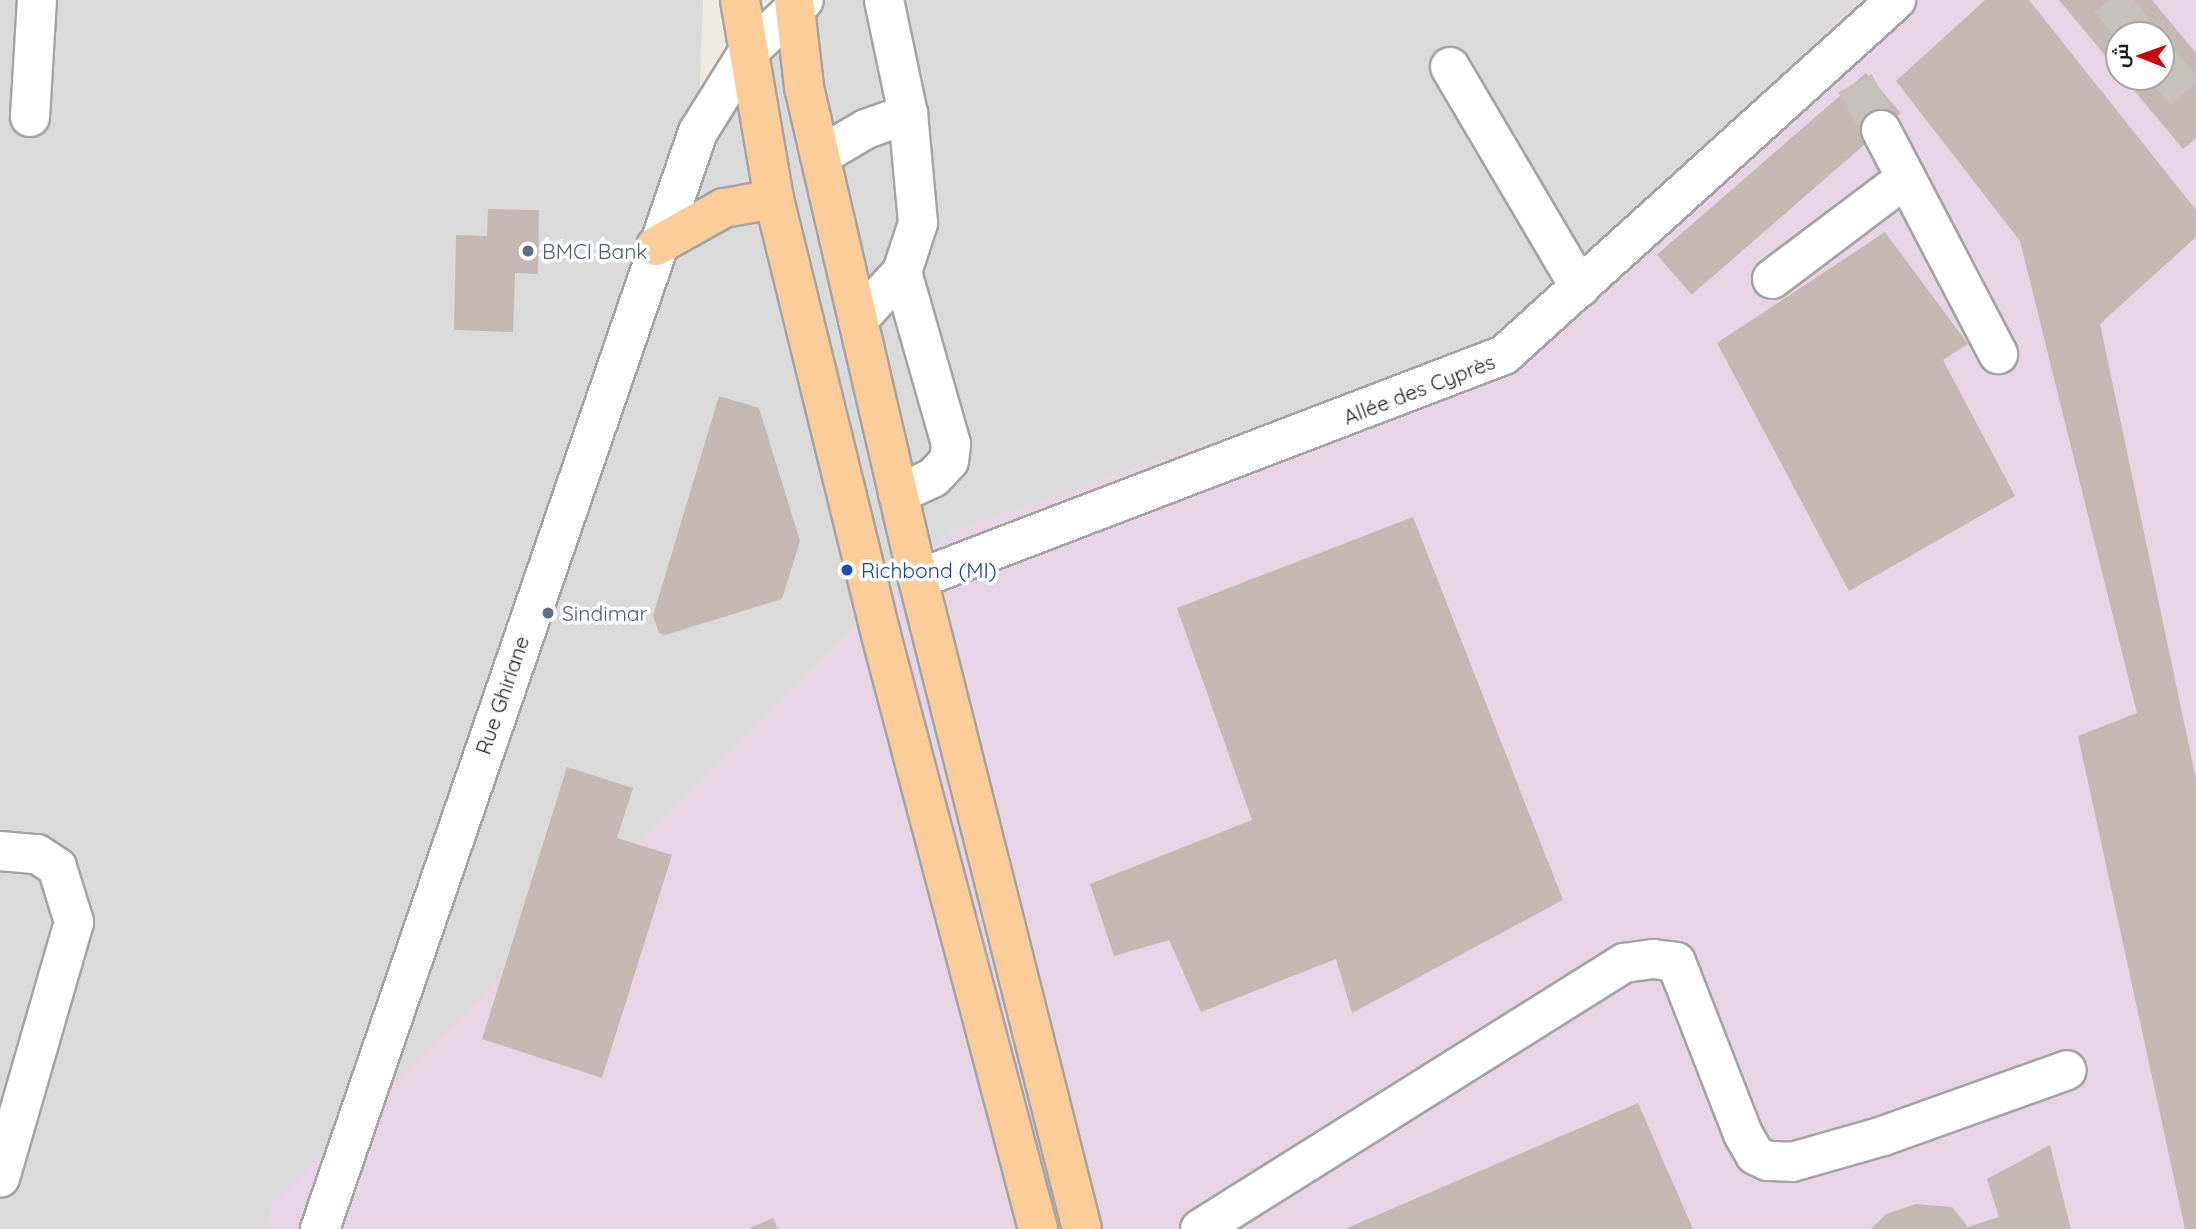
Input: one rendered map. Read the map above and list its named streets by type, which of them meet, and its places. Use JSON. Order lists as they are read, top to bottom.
{
  "streets": {
    "street": ["Allée des Cyprès", "Rue Ghiriane"]
  },
  "places": ["BMCI Bank", "Richbond (MI)", "Sindimar"],
  "north": "left"
}
